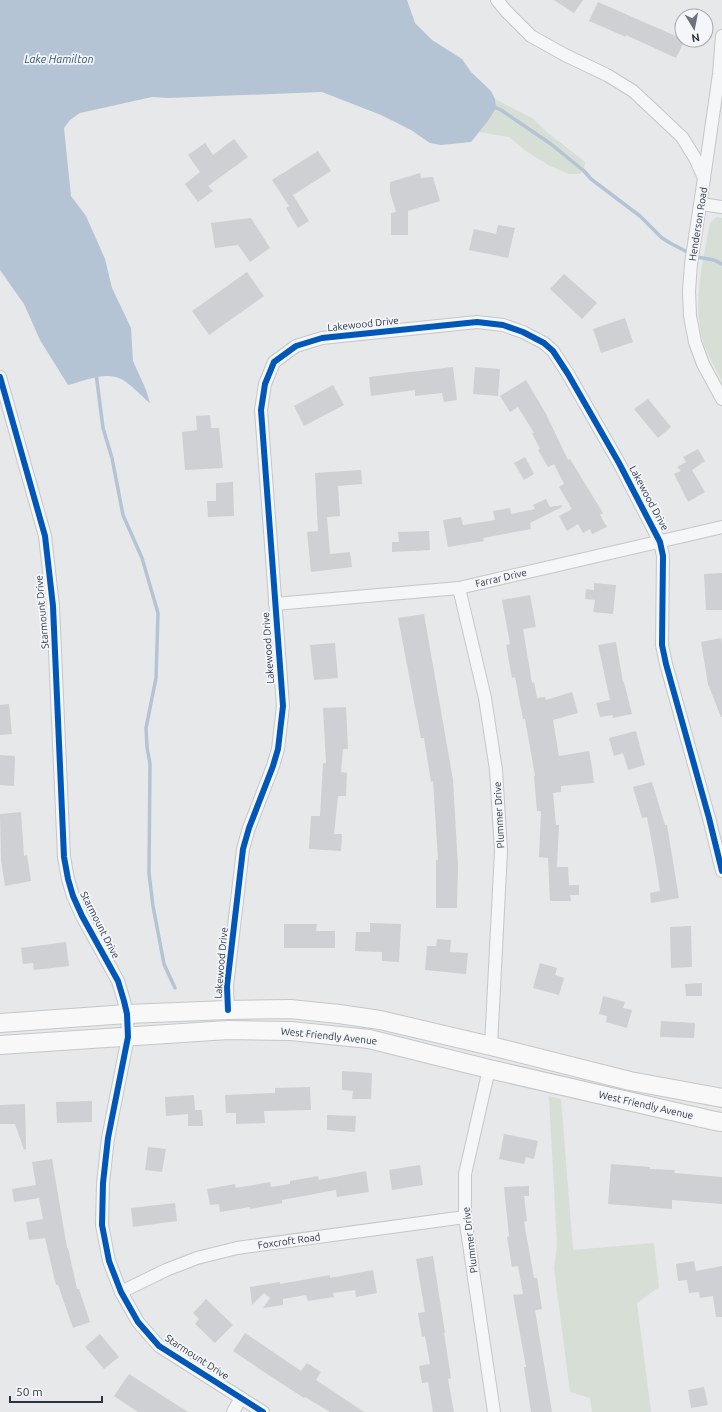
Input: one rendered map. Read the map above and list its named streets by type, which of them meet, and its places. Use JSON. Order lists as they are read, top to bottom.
{
  "streets": {
    "main road": ["West Friendly Avenue"],
    "street": [
      "Henderson Road",
      "Lakewood Drive",
      "Farrar Drive",
      "Starmount Drive",
      "Plummer Drive",
      "Foxcroft Road"
    ]
  },
  "crossings": [
    ["Lakewood Drive", "Farrar Drive"],
    ["Lakewood Drive", "West Friendly Avenue"],
    ["Farrar Drive", "Plummer Drive"],
    ["Starmount Drive", "West Friendly Avenue"],
    ["Starmount Drive", "Foxcroft Road"],
    ["Plummer Drive", "West Friendly Avenue"],
    ["Plummer Drive", "Foxcroft Road"]
  ],
  "water": ["Lake Hamilton"],
  "scale_bar": "50 m",
  "north": "bottom"
}
